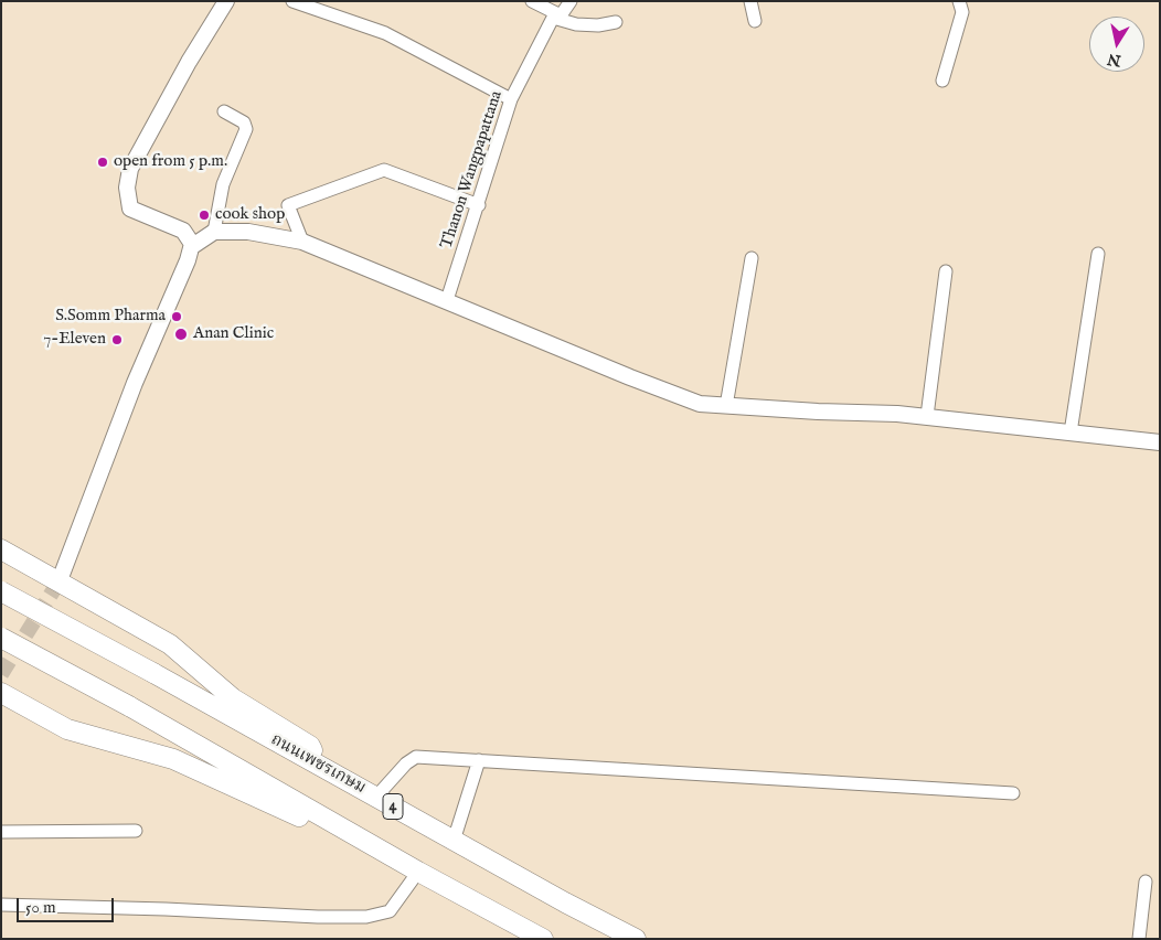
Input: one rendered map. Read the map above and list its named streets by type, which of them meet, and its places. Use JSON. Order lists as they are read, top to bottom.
{
  "streets": {
    "highway": ["ถนนเพชรเกษม", "4"],
    "street": ["Thanon Wangpapattana"]
  },
  "places": [
    "open from 5 p.m.",
    "cook shop",
    "S.Somm Pharma",
    "Anan Clinic",
    "7-Eleven"
  ],
  "scale_bar": "50 m",
  "north": "bottom"
}
